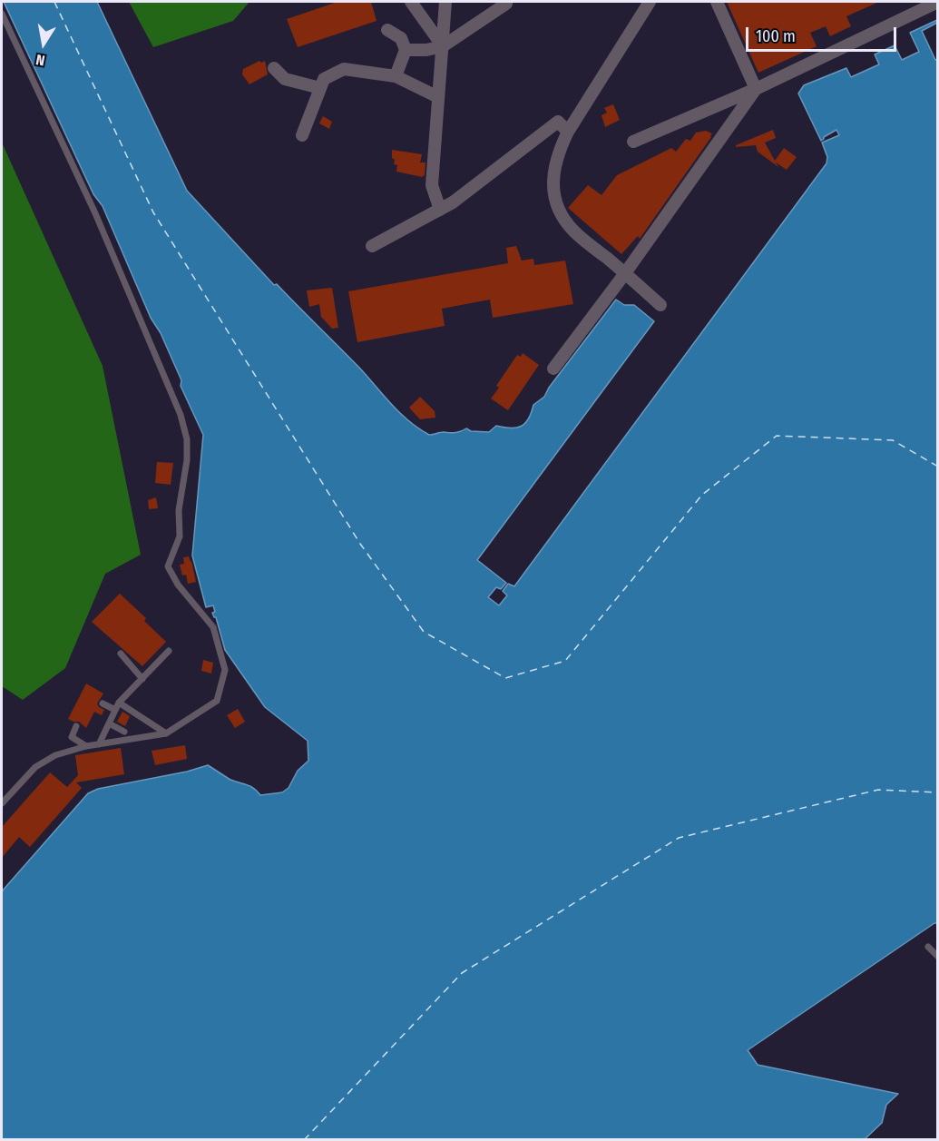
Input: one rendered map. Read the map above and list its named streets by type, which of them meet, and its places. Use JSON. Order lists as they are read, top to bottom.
{
  "scale_bar": "100 m",
  "north": "bottom"
}
